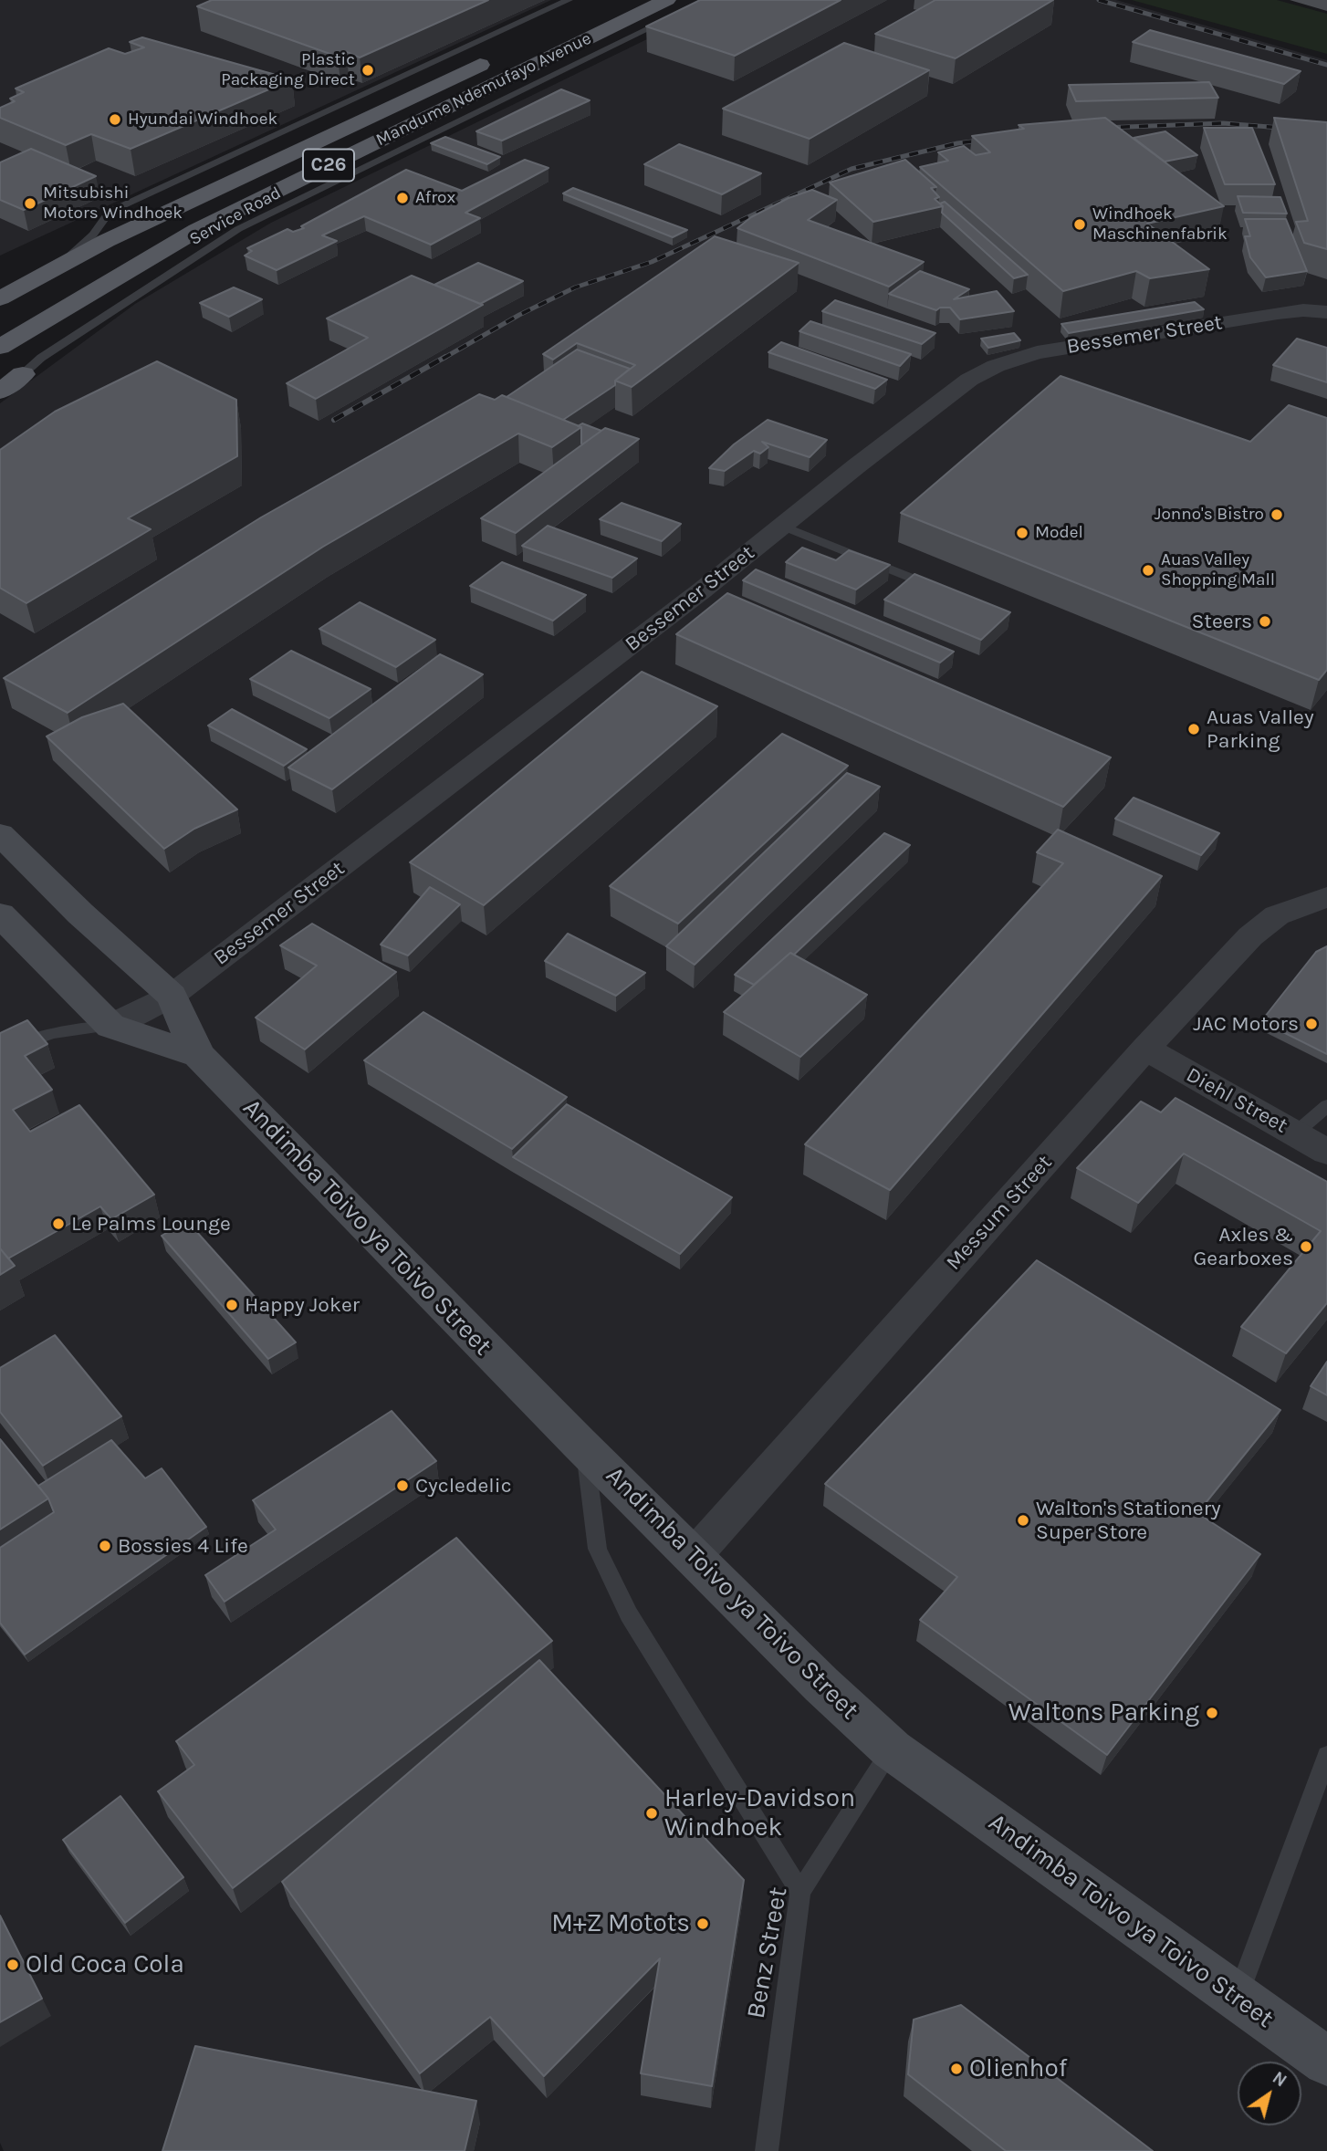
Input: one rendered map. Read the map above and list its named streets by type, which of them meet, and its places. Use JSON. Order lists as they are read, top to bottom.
{
  "streets": {
    "main road": ["Mandume Ndemufayo Avenue", "C26"],
    "street": [
      "Bessemer Street",
      "Diehl Street",
      "Messum Street",
      "Andimba Toivo ya Toivo Street"
    ],
    "lane": ["Service Road", "Benz Street"]
  },
  "crossings": [
    ["Mandume Ndemufayo Avenue", "Service Road"],
    ["Bessemer Street", "Andimba Toivo ya Toivo Street"],
    ["Diehl Street", "Messum Street"],
    ["Messum Street", "Andimba Toivo ya Toivo Street"],
    ["Andimba Toivo ya Toivo Street", "Benz Street"]
  ],
  "places": [
    "Plastic Packaging Direct",
    "Hyundai Windhoek",
    "Afrox",
    "Mitsubishi Motors Windhoek",
    "Windhoek Maschinenfabrik",
    "Jonno's Bistro",
    "Model",
    "Auas Valley Shopping Mall",
    "Steers",
    "Auas Valley Parking",
    "JAC Motors",
    "Le Palms Lounge",
    "Axles & Gearboxes",
    "Happy Joker",
    "Cycledelic",
    "Walton's Stationery Super Store",
    "Bossies 4 Life",
    "Waltons Parking",
    "Harley-Davidson Windhoek",
    "M+Z Motots",
    "Old Coca Cola",
    "Olienhof"
  ],
  "north": "top right"
}
